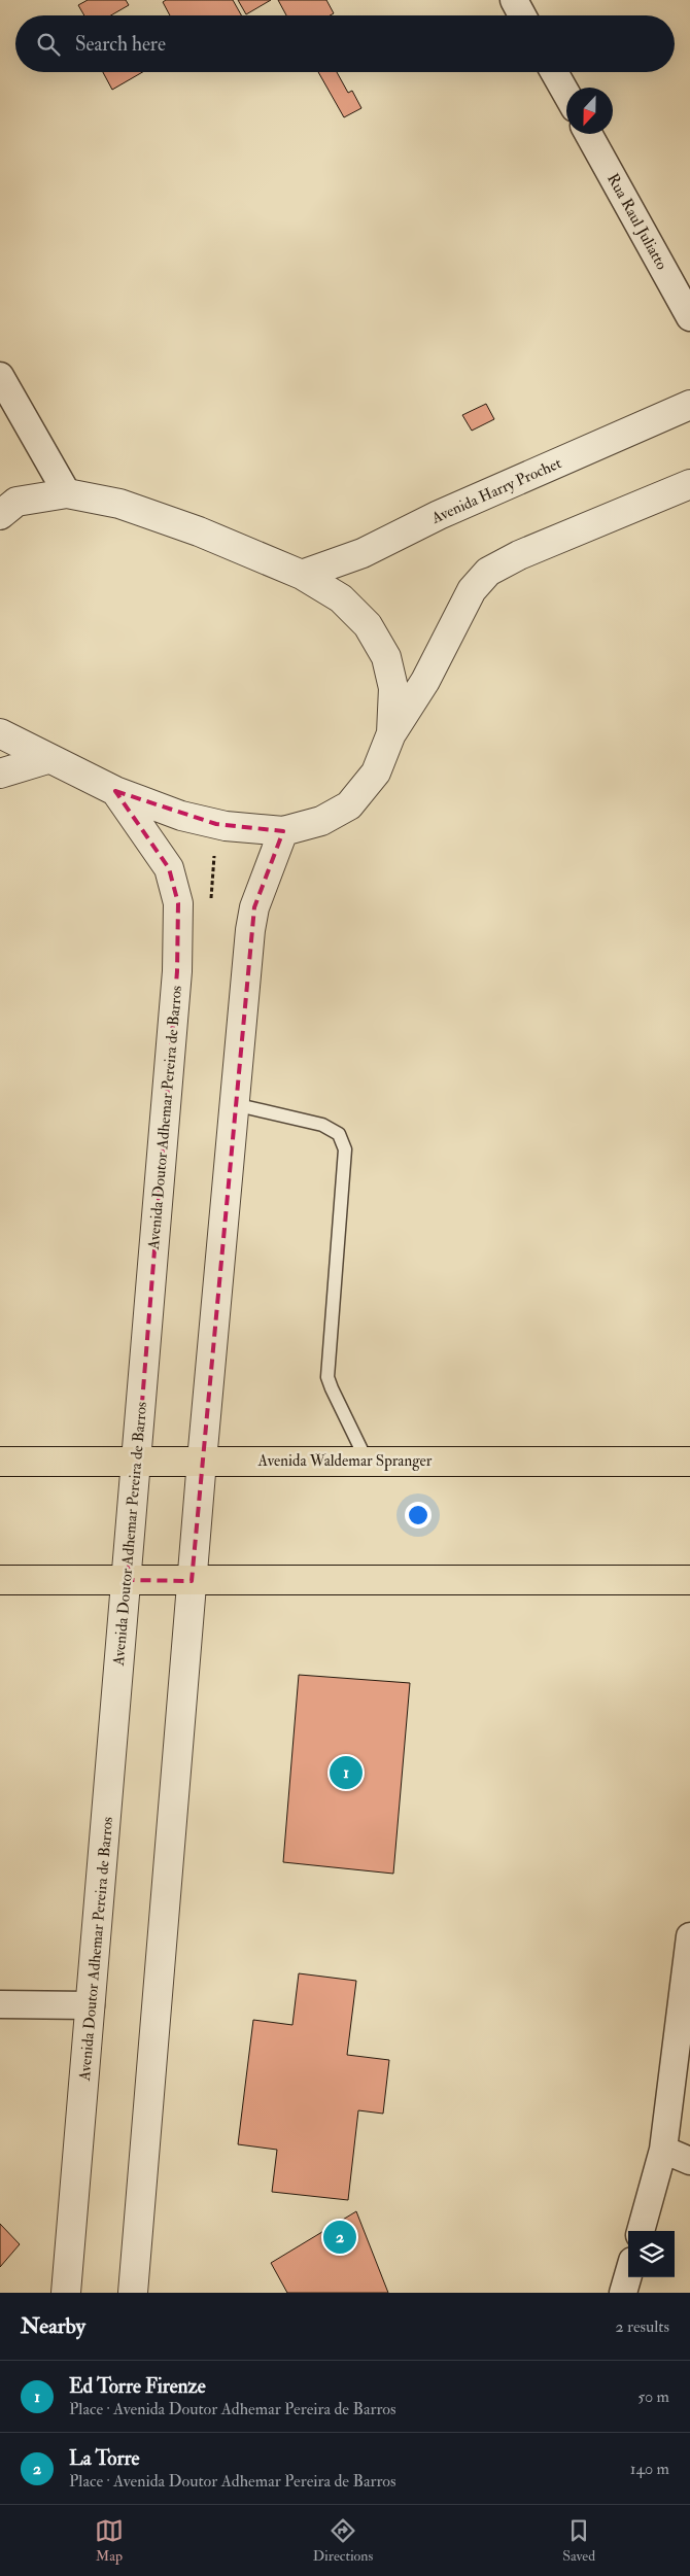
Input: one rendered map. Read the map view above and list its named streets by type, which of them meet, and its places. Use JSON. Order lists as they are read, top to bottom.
{
  "streets": {
    "main road": ["Avenida Waldemar Spranger"],
    "street": ["Rua Raul Juliatto", "Avenida Harry Prochet", "Avenida Doutor Adhemar Pereira de Barros"]
  },
  "crossings": [
    ["Avenida Doutor Adhemar Pereira de Barros", "Avenida Waldemar Spranger"]
  ],
  "north": "bottom",
  "page": {
    "search": "Search here",
    "pins": ["1", "2"],
    "heading": ["Nearby", "2 results"],
    "list": [
      {
        "mark": "1",
        "name": "Ed Torre Firenze",
        "note": "Place · Avenida Doutor Adhemar Pereira de Barros",
        "value": "50 m"
      },
      {
        "mark": "2",
        "name": "La Torre",
        "note": "Place · Avenida Doutor Adhemar Pereira de Barros",
        "value": "140 m"
      }
    ],
    "nav": ["Map", "Directions", "Saved"]
  }
}
